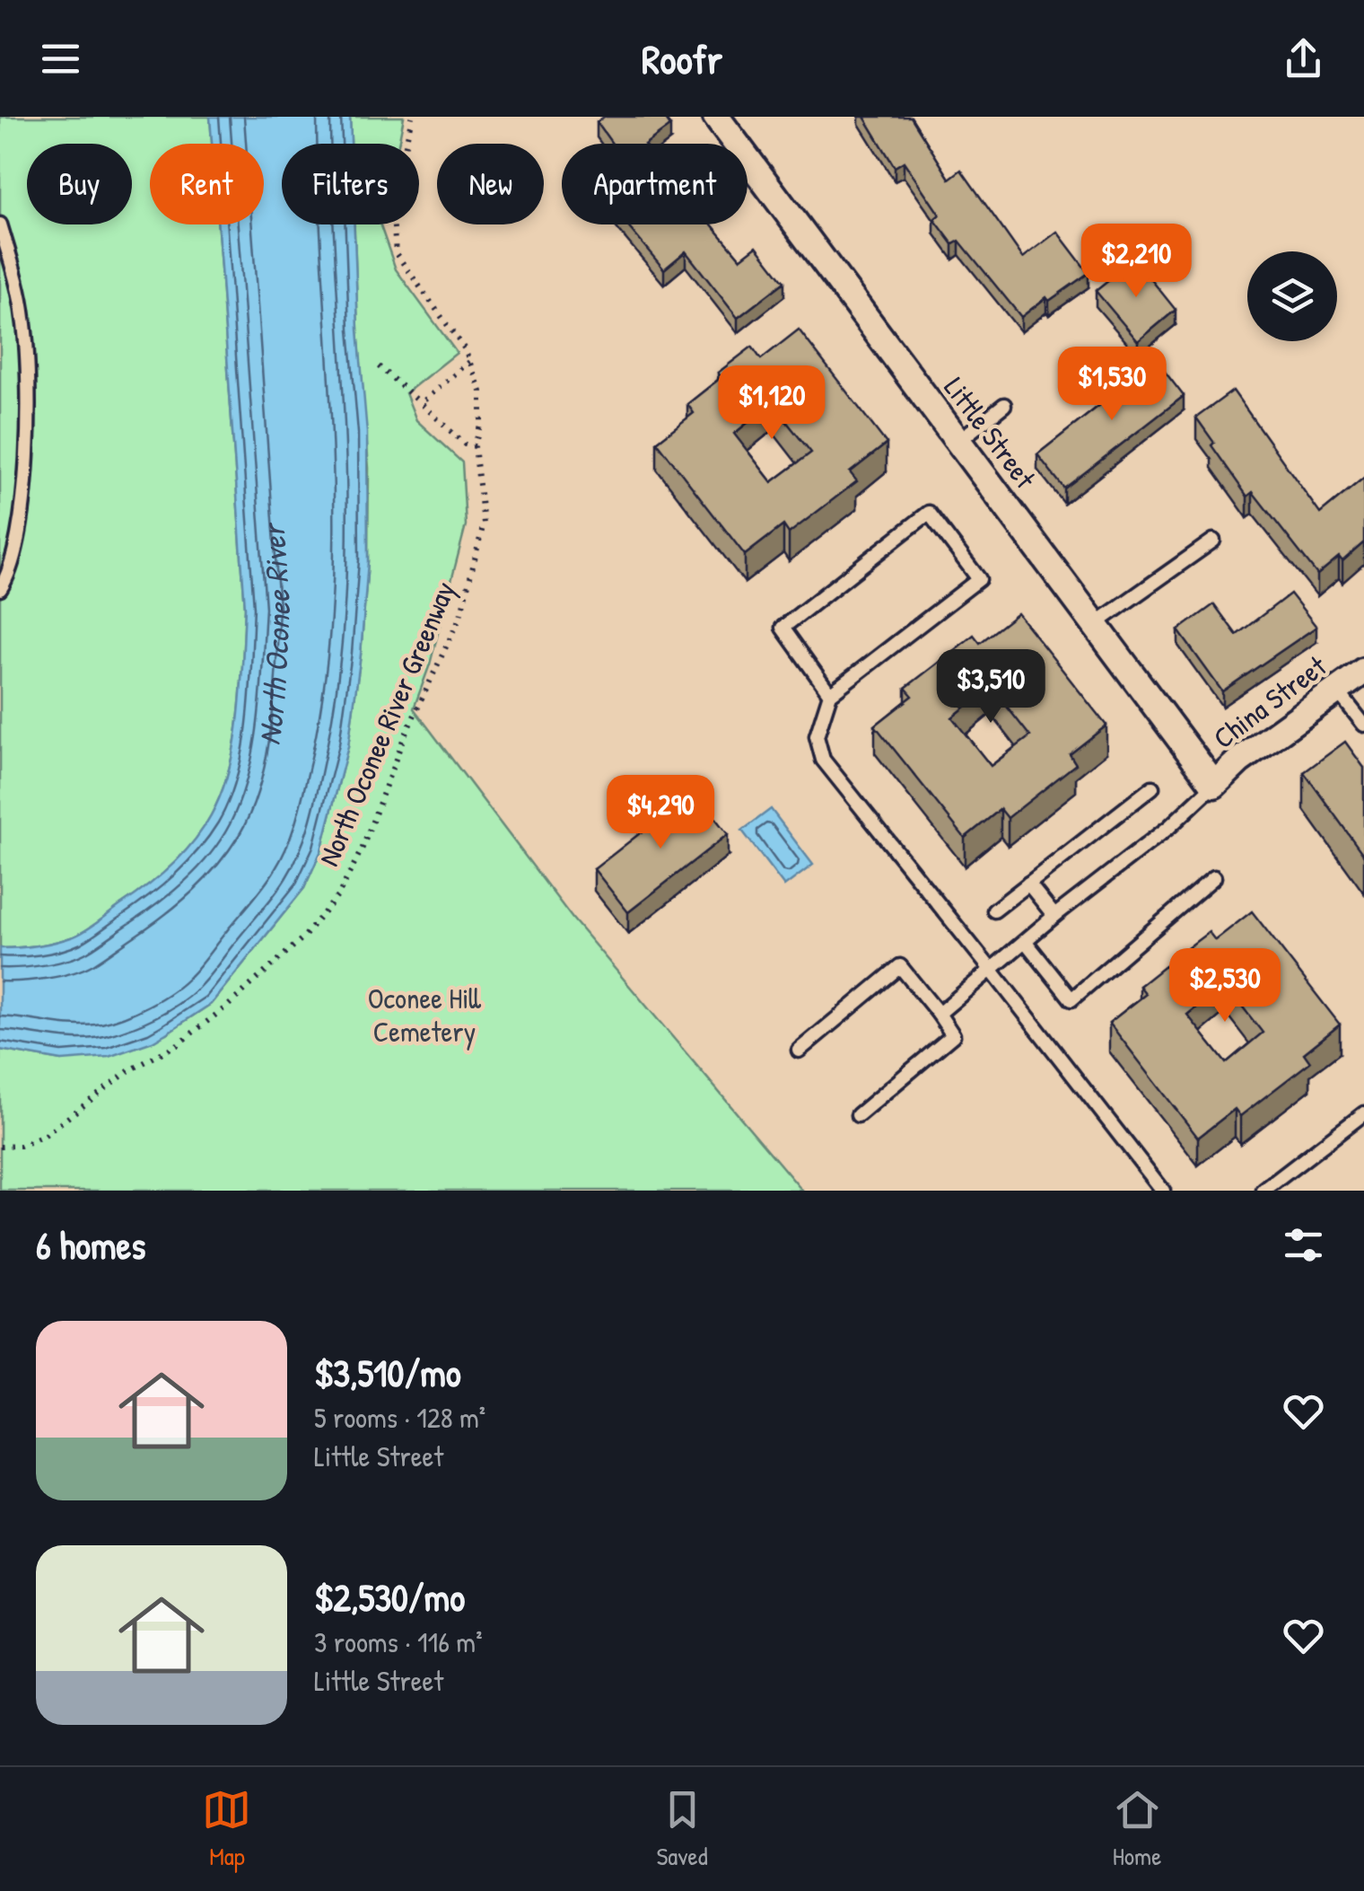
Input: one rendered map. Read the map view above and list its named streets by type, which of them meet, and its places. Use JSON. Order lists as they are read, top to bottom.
{
  "streets": {
    "street": ["Little Street", "China Street"],
    "path": ["North Oconee River Greenway"]
  },
  "crossings": [
    ["Little Street", "China Street"]
  ],
  "water": ["North Oconee River"],
  "parks": ["Oconee Hill Cemetery"],
  "page": {
    "header": "Roofr",
    "chip": [
      "Buy",
      "Rent",
      "Filters",
      "New",
      "Apartment"
    ],
    "price": [
      "$2,210",
      "$1,530",
      "$1,120",
      "$3,510",
      "$4,290",
      "$2,530"
    ],
    "heading": "6 homes",
    "list": [
      {
        "name": "$3,510/mo",
        "note": "5 rooms · 128 m² · Little Street"
      },
      {
        "name": "$2,530/mo",
        "note": "3 rooms · 116 m² · Little Street"
      }
    ],
    "tabs": ["Map", "Saved", "Home"]
  }
}
